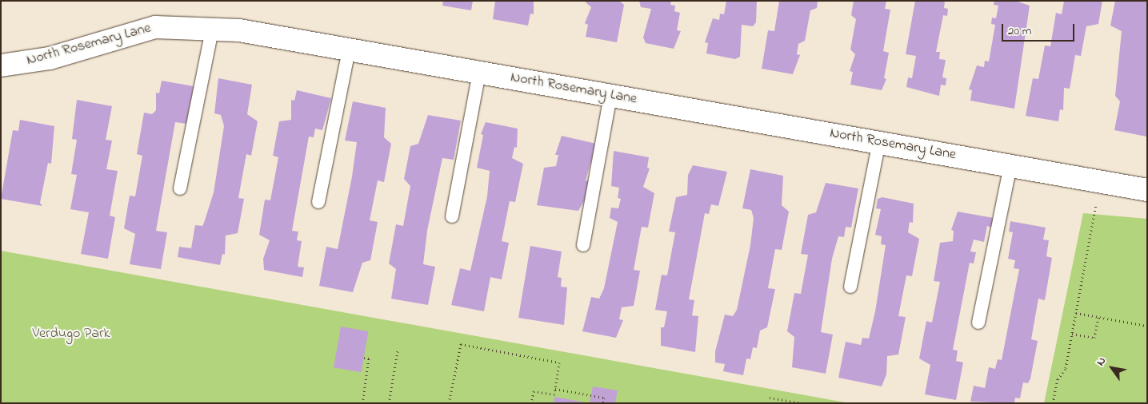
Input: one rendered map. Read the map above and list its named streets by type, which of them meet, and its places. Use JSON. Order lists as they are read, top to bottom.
{
  "streets": {
    "street": ["North Rosemary Lane"]
  },
  "parks": ["Verdugo Park"],
  "scale_bar": "20 m",
  "north": "top left"
}
